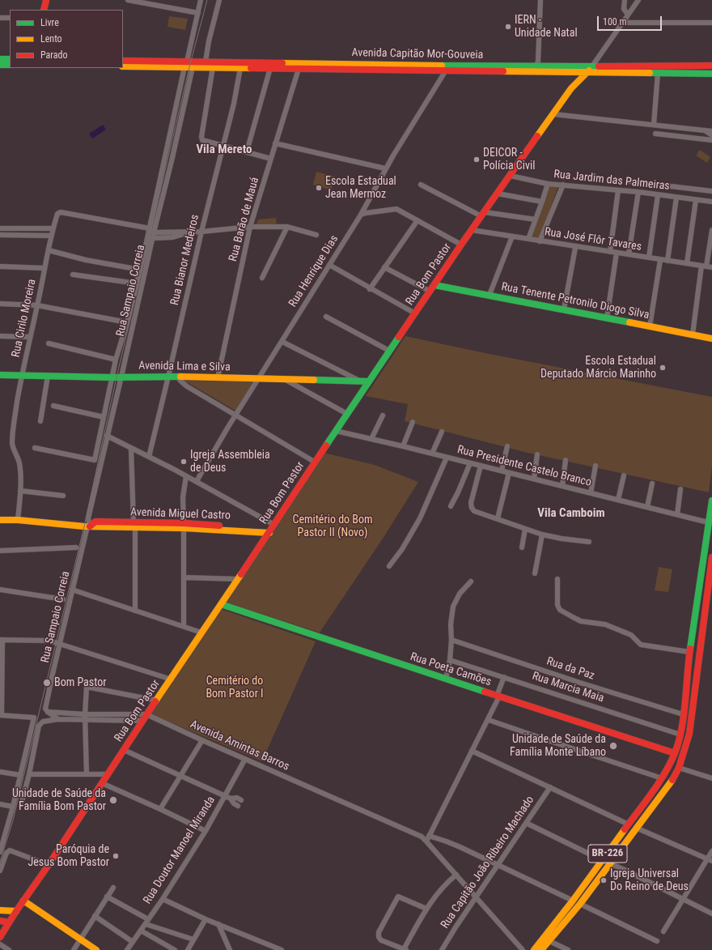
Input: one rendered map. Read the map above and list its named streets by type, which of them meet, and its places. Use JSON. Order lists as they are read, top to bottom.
{
  "streets": {
    "main road": [
      "Avenida Capitão Mor-Gouveia",
      "Rua Bom Pastor",
      "Rua Tenente Petronilo Diogo Silva",
      "Avenida Lima e Silva",
      "Avenida Miguel Castro",
      "Rua Poeta Camões",
      "BR-226"
    ],
    "street": [
      "Rua Jardim das Palmeiras",
      "Rua Barão de Mauá",
      "Rua José Flôr Tavares",
      "Rua Bianor Medeiros",
      "Rua Henrique Dias",
      "Rua Sampaio Correia",
      "Rua Cirilo Moreira",
      "Rua Presidente Castelo Branco",
      "Rua da Paz",
      "Rua Marcia Maia",
      "Avenida Amintas Barros",
      "Rua Doutor Manoel Miranda",
      "Rua Capitão João Ribeiro Machado"
    ]
  },
  "crossings": [
    ["Avenida Capitão Mor-Gouveia", "Rua Barão de Mauá"],
    ["Avenida Capitão Mor-Gouveia", "Rua Bianor Medeiros"],
    ["Avenida Capitão Mor-Gouveia", "Rua Henrique Dias"],
    ["Avenida Capitão Mor-Gouveia", "Rua Bom Pastor"],
    ["Avenida Capitão Mor-Gouveia", "Rua Sampaio Correia"],
    ["Rua Jardim das Palmeiras", "Rua Bom Pastor"],
    ["Rua Barão de Mauá", "Avenida Lima e Silva"],
    ["Rua José Flôr Tavares", "Rua Bom Pastor"],
    ["Rua Bianor Medeiros", "Avenida Lima e Silva"],
    ["Rua Henrique Dias", "Avenida Lima e Silva"],
    ["Rua Bom Pastor", "Rua Tenente Petronilo Diogo Silva"],
    ["Rua Bom Pastor", "Avenida Lima e Silva"],
    ["Rua Bom Pastor", "Rua Presidente Castelo Branco"],
    ["Rua Bom Pastor", "Avenida Miguel Castro"],
    ["Rua Bom Pastor", "Rua Poeta Camões"],
    ["Rua Bom Pastor", "Avenida Amintas Barros"],
    ["Rua Sampaio Correia", "Rua Cirilo Moreira"],
    ["Rua Sampaio Correia", "Avenida Lima e Silva"],
    ["Rua Sampaio Correia", "Avenida Amintas Barros"],
    ["Rua Cirilo Moreira", "Avenida Lima e Silva"],
    ["Rua Presidente Castelo Branco", "BR-226"],
    ["Rua da Paz", "BR-226"],
    ["Rua Poeta Camões", "BR-226"],
    ["Rua Marcia Maia", "BR-226"],
    ["Avenida Amintas Barros", "Rua Doutor Manoel Miranda"],
    ["Avenida Amintas Barros", "Rua Capitão João Ribeiro Machado"]
  ],
  "districts": ["Vila Mereto", "Vila Camboim"],
  "parks": ["Cemitério do Bom Pastor II (Novo)", "Cemitério do Bom Pastor I"],
  "places": [
    "IERN - Unidade Natal",
    "DEICOR - Polícia Civil",
    "Escola Estadual Jean Mermoz",
    "Escola Estadual Deputado Márcio Marinho",
    "Igreja Assembleia de Deus",
    "Bom Pastor",
    "Unidade de Saúde da Família Monte Líbano",
    "Unidade de Saúde da Família Bom Pastor",
    "Paróquia de Jesus Bom Pastor",
    "Igreja Universal Do Reino de Deus"
  ],
  "legend": ["Livre", "Lento", "Parado"],
  "scale_bar": "100 m"
}
